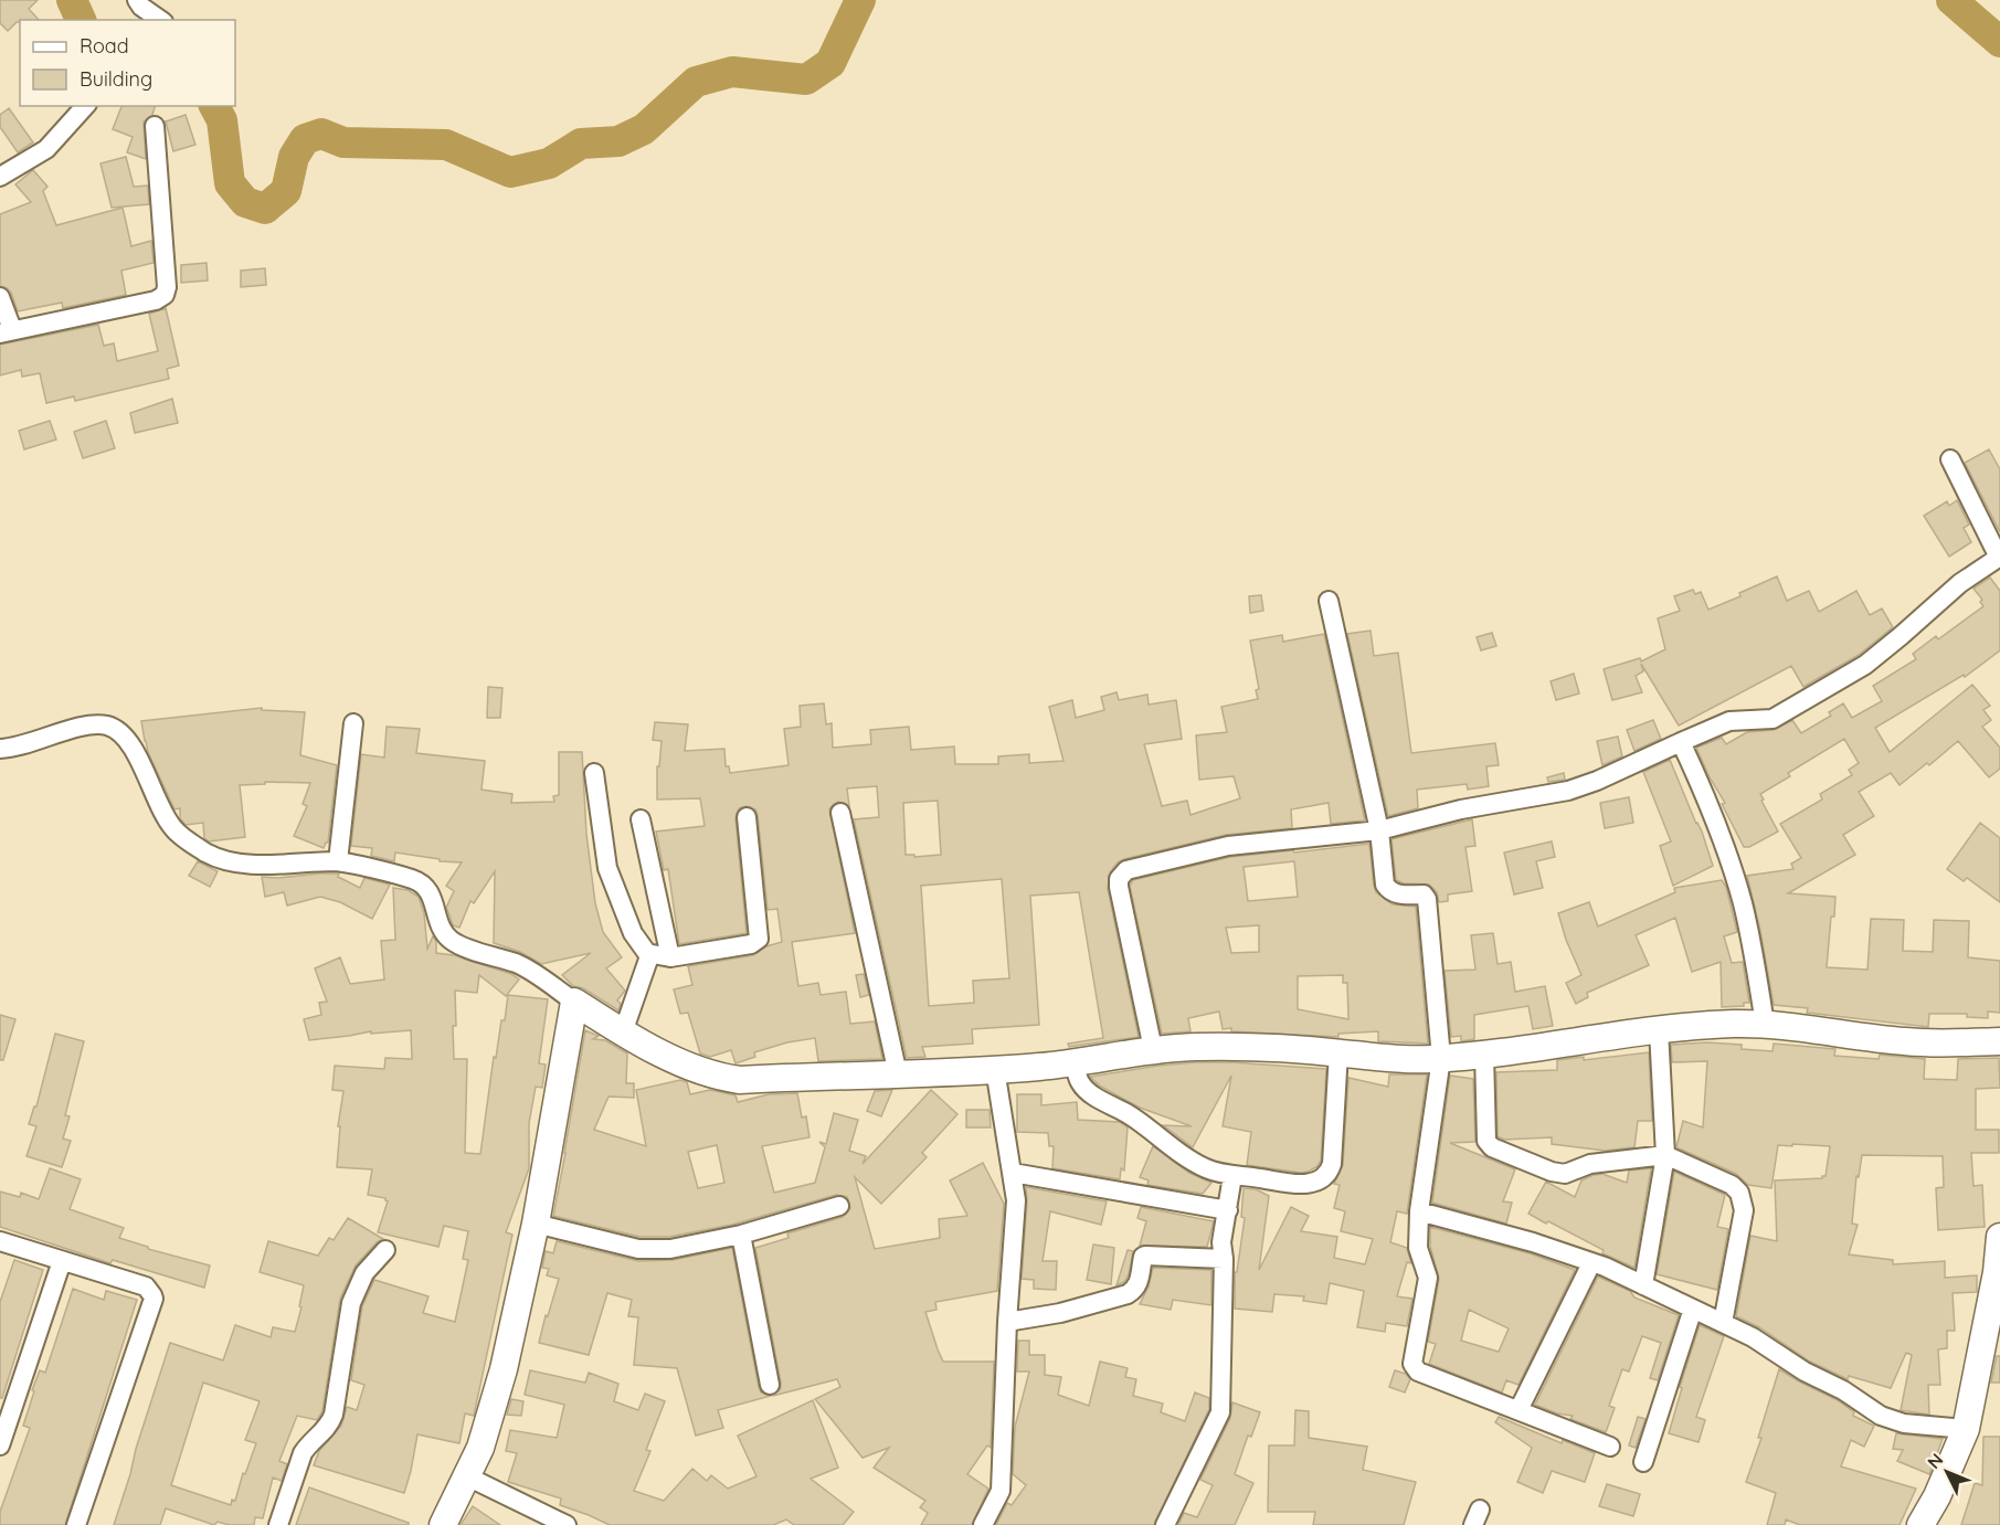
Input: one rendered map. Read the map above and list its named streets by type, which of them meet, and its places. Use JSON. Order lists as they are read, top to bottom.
{
  "legend": ["Road", "Building"],
  "north": "top left"
}
